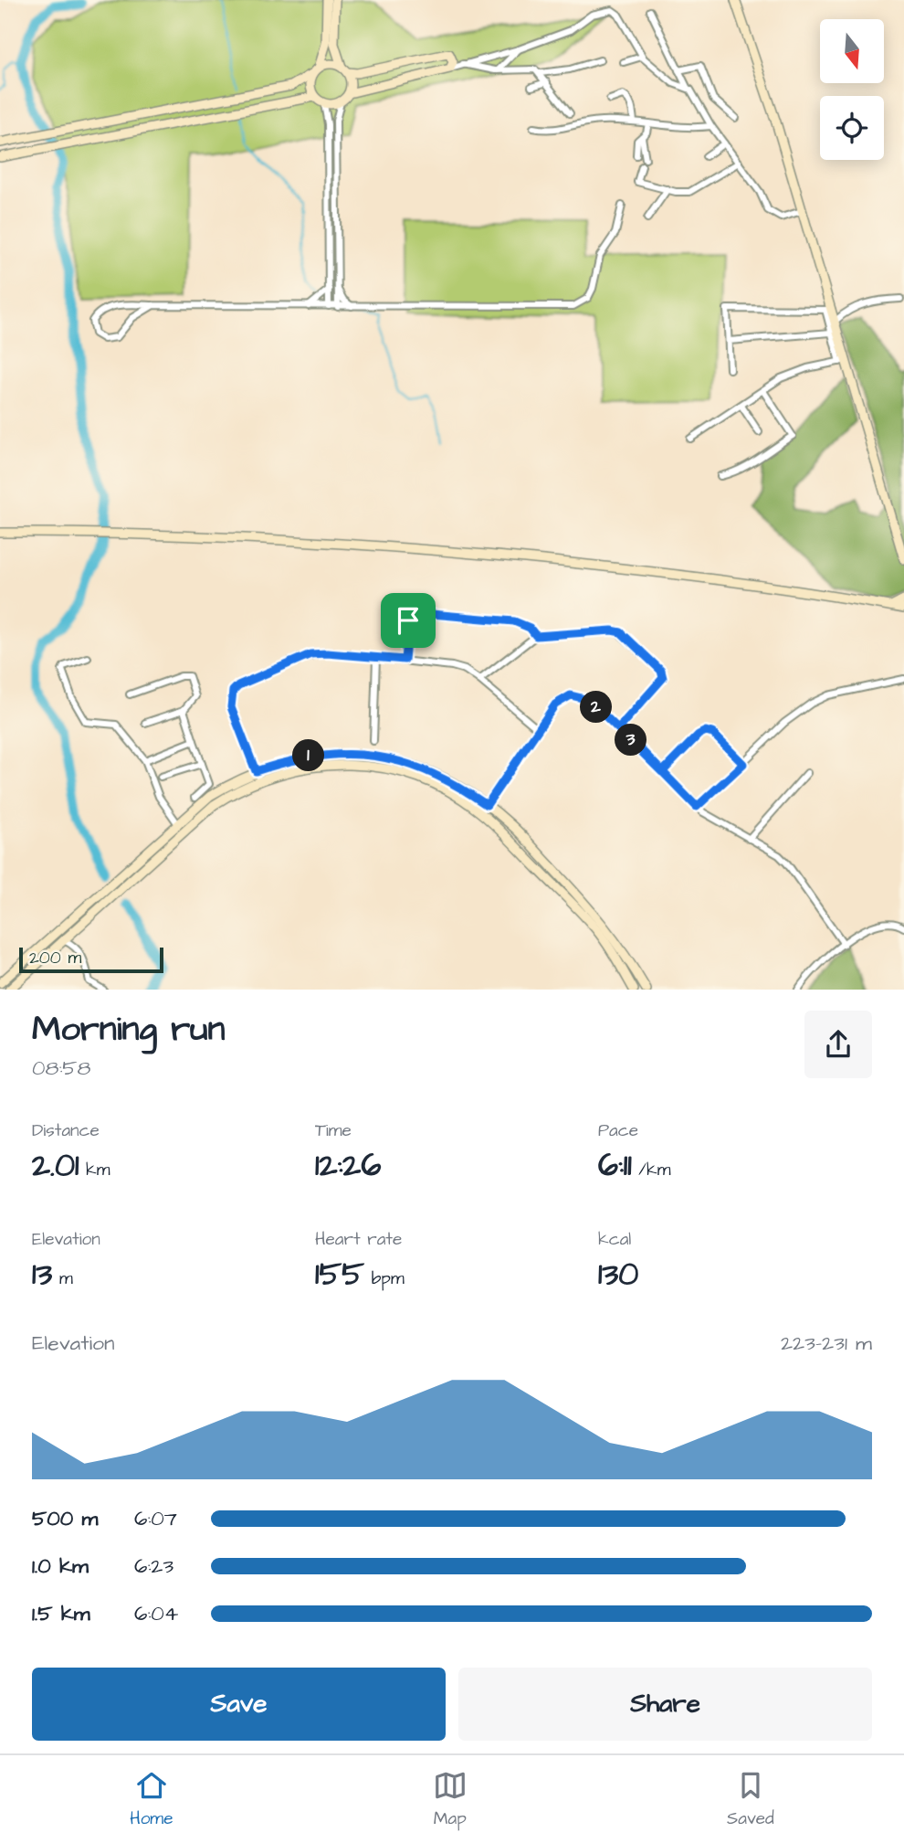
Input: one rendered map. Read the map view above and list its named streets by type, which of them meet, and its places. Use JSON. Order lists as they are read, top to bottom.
{
  "scale_bar": "200 m",
  "north": "bottom",
  "page": {
    "pins": ["2", "3", "1"],
    "scale": "200 m",
    "heading": ["Morning run", "08:58"],
    "stats": [
      ["Distance", "2.01 km"],
      ["Time", "12:26"],
      ["Pace", "6:11 /km"],
      ["Elevation", "13 m"],
      ["Heart rate", "155 bpm"],
      ["kcal", "130"]
    ],
    "chart": ["Elevation", "223–231 m"],
    "list": [
      {
        "name": "500 m",
        "note": "6:07"
      },
      {
        "name": "1.0 km",
        "note": "6:23"
      },
      {
        "name": "1.5 km",
        "note": "6:04"
      }
    ],
    "buttons": ["Save", "Share"],
    "tabs": ["Home", "Map", "Saved"]
  }
}
